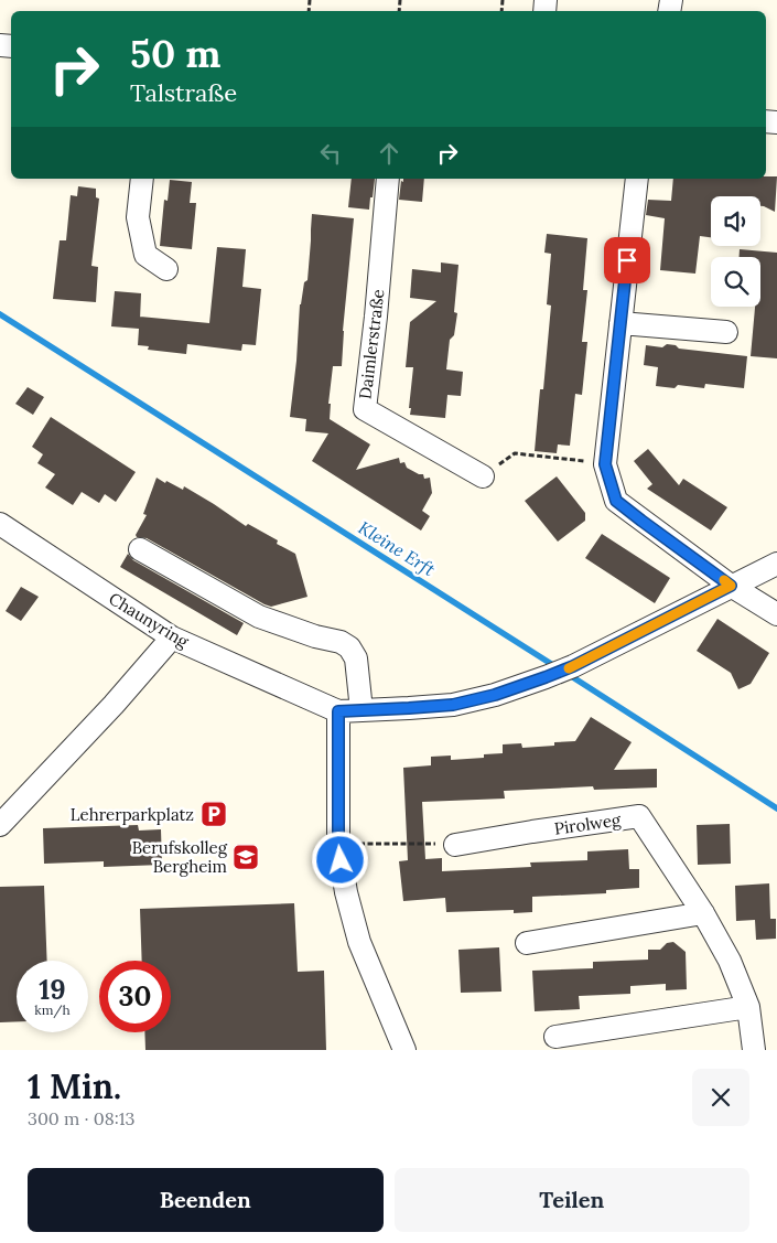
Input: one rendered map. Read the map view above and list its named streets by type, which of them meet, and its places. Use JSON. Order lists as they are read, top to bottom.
{
  "streets": {
    "street": ["Daimlerstraße", "Chaunyring", "Pirolweg"]
  },
  "water": ["Kleine Erft"],
  "places": {
    "parking": ["Lehrerparkplatz"],
    "school or university": ["Berufskolleg Bergheim"]
  },
  "page": {
    "turn": ["50 m", "Talstraße"],
    "speed": "19 km/h",
    "limit": "30",
    "heading": ["1 Min.", "300 m · 08:13"],
    "buttons": ["Beenden", "Teilen"]
  }
}
